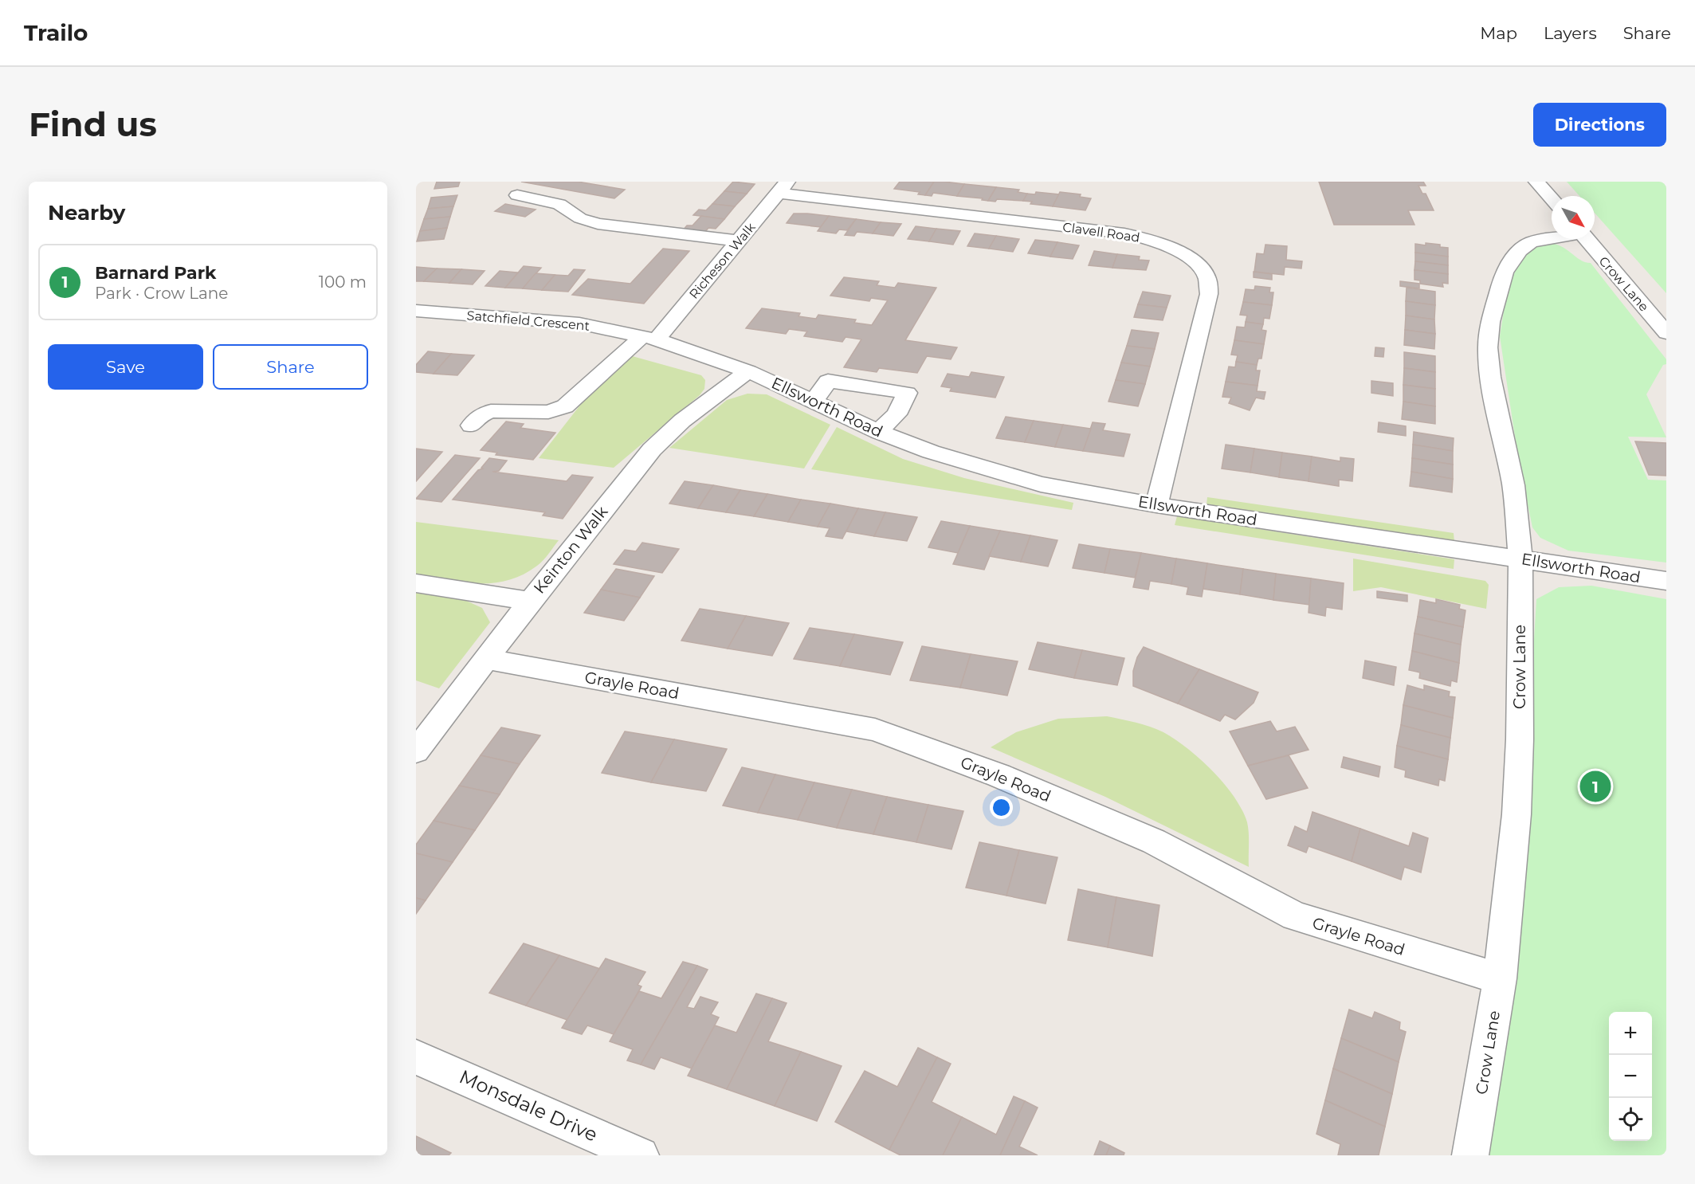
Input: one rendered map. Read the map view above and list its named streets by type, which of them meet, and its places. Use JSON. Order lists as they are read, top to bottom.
{
  "streets": {
    "street": [
      "Clavell Road",
      "Richeson Walk",
      "Crow Lane",
      "Satchfield Crescent",
      "Ellsworth Road",
      "Keinton Walk",
      "Grayle Road",
      "Monsdale Drive"
    ]
  },
  "crossings": [
    ["Clavell Road", "Richeson Walk"],
    ["Clavell Road", "Ellsworth Road"],
    ["Richeson Walk", "Satchfield Crescent"],
    ["Crow Lane", "Ellsworth Road"],
    ["Crow Lane", "Grayle Road"],
    ["Satchfield Crescent", "Ellsworth Road"],
    ["Satchfield Crescent", "Keinton Walk"],
    ["Ellsworth Road", "Keinton Walk"],
    ["Keinton Walk", "Grayle Road"]
  ],
  "north": "bottom right",
  "page": {
    "header": "Trailo",
    "nav": ["Map", "Layers", "Share"],
    "buttons": [
      "Directions",
      ["Save", "Share"]
    ],
    "title": "Find us",
    "heading": "Nearby",
    "list": [
      {
        "mark": "1",
        "name": "Barnard Park",
        "note": "Park · Crow Lane",
        "value": "100 m"
      }
    ],
    "pins": "1",
    "map_buttons": ["+", "−"]
  }
}
